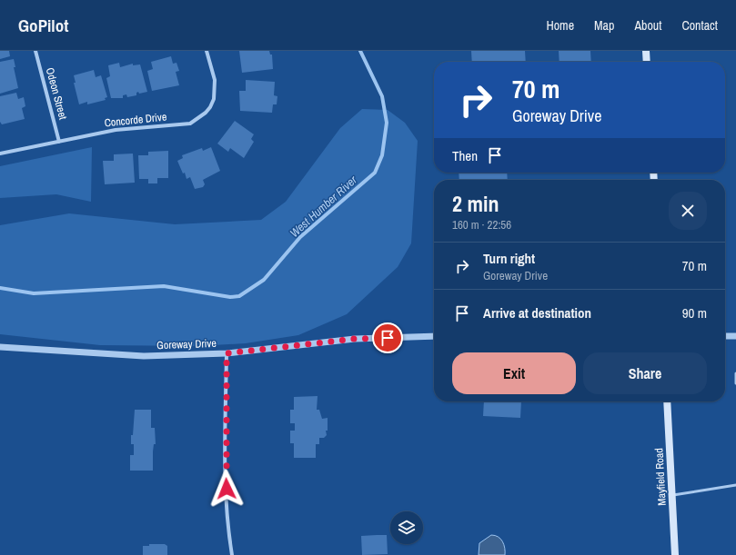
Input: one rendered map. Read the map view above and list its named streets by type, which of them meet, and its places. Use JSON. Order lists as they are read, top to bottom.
{
  "streets": {
    "main road": ["Mayfield Road"],
    "street": ["Odeon Street", "Concorde Drive", "Goreway Drive"]
  },
  "crossings": [
    ["Odeon Street", "Concorde Drive"]
  ],
  "water": ["West Humber River"],
  "page": {
    "header": "GoPilot",
    "nav": [
      "Home",
      "Map",
      "About",
      "Contact"
    ],
    "turn": ["70 m", "Goreway Drive"],
    "then": "Then",
    "heading": ["2 min", "160 m · 22:56"],
    "list": [
      {
        "name": "Turn right",
        "note": "Goreway Drive",
        "value": "70 m"
      },
      {
        "name": "Arrive at destination",
        "value": "90 m"
      }
    ],
    "buttons": ["Exit", "Share"]
  }
}
